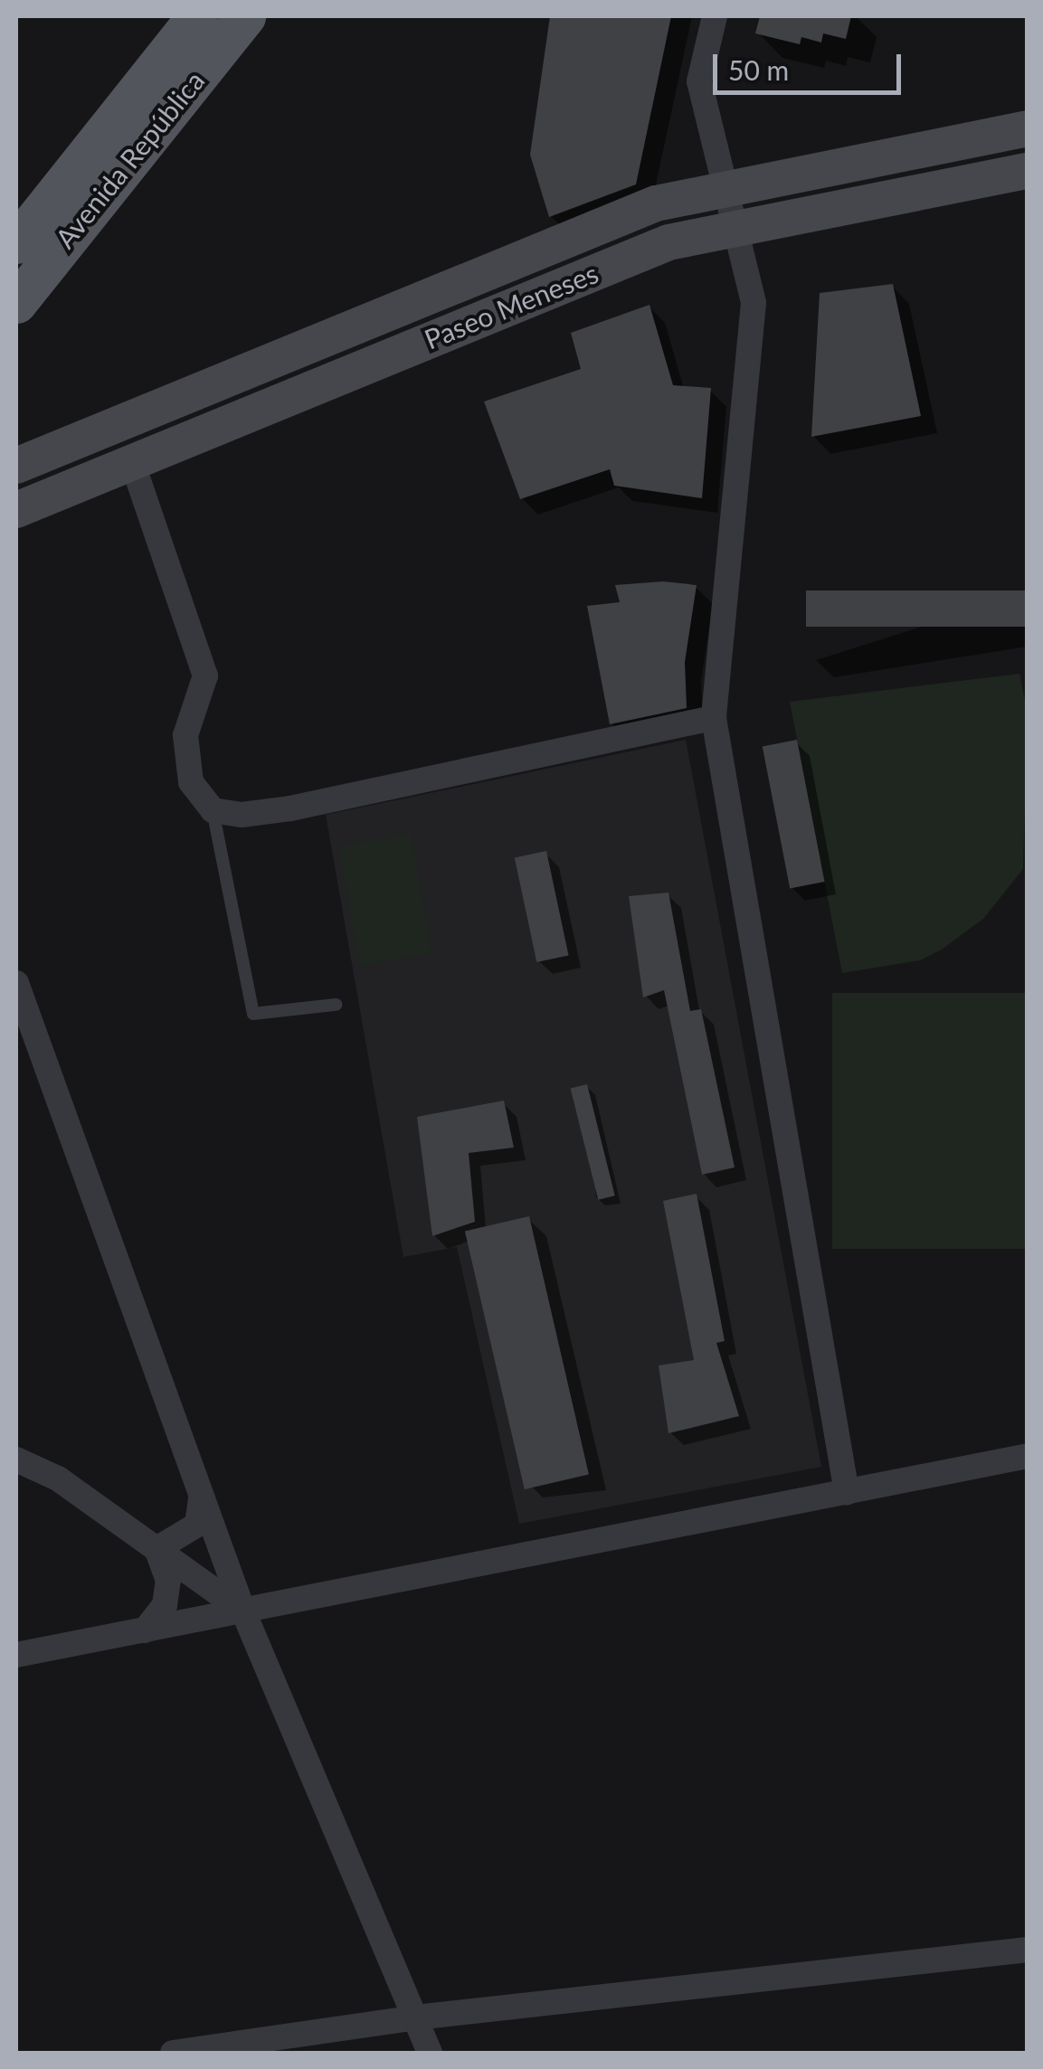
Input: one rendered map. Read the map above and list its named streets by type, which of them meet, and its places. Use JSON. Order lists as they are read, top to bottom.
{
  "streets": {
    "main road": ["Avenida República"],
    "street": ["Paseo Meneses"]
  },
  "scale_bar": "50 m"
}
